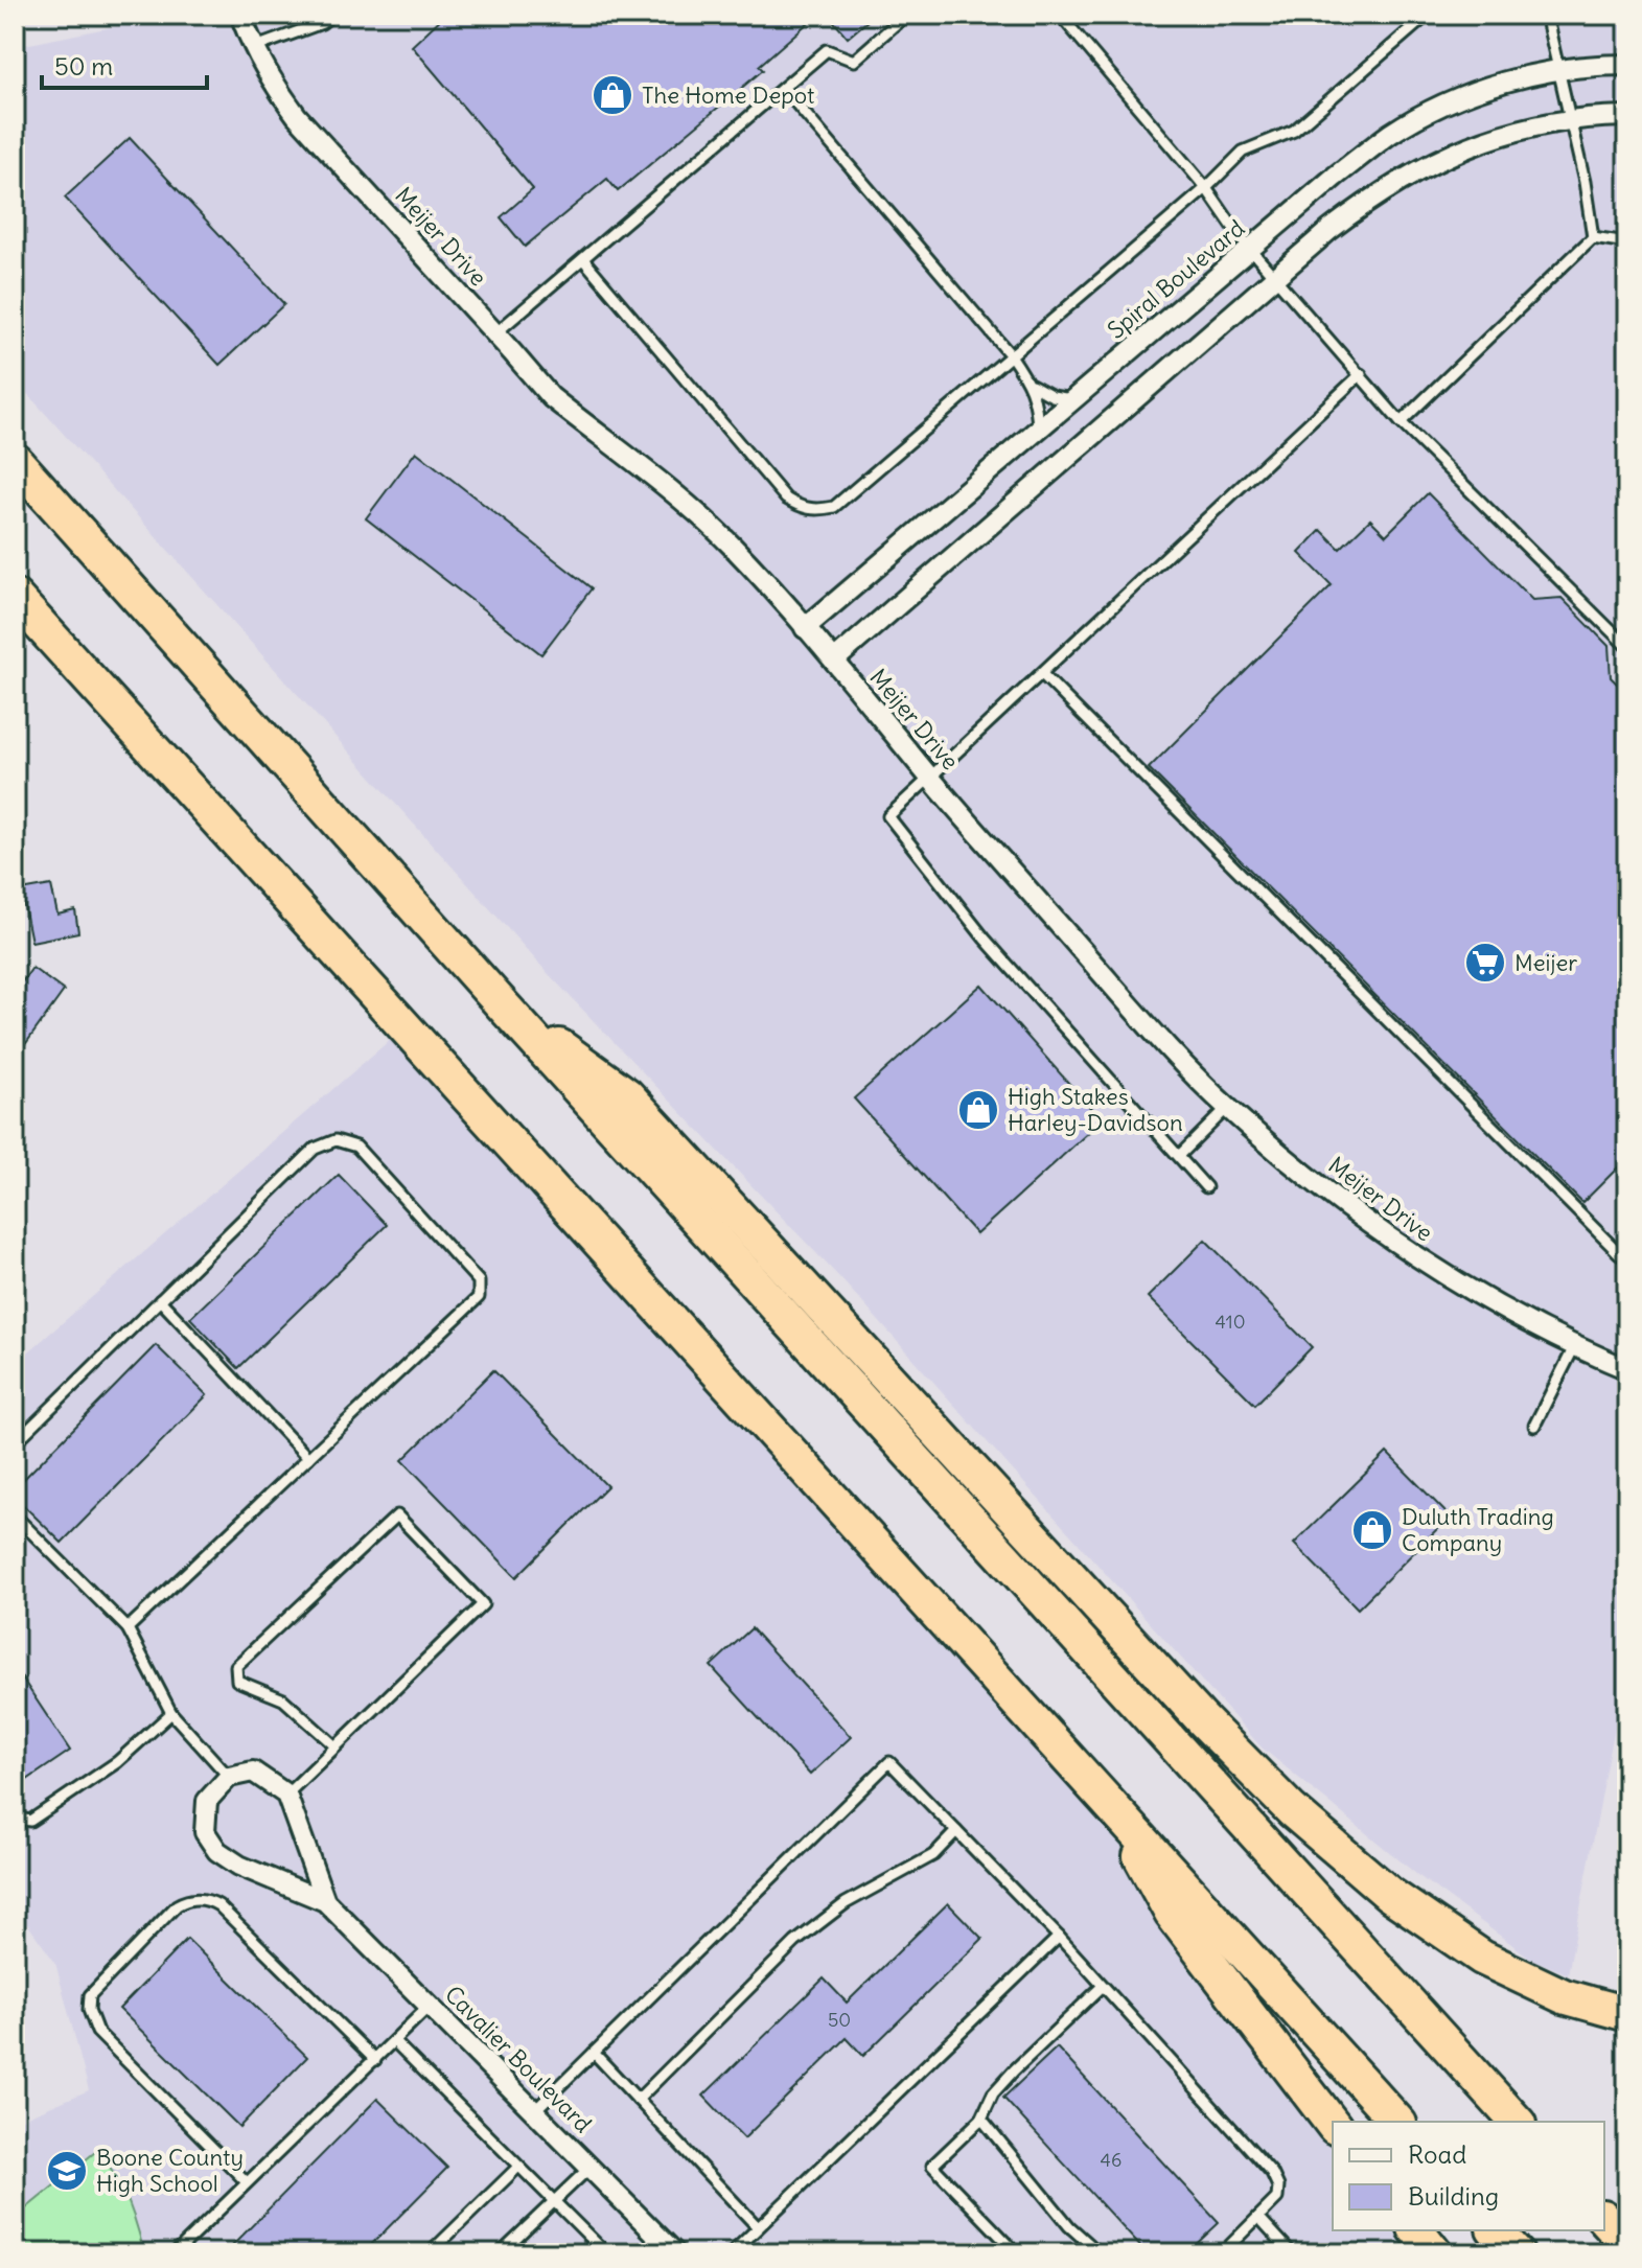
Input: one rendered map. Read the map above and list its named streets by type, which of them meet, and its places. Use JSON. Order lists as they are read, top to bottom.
{
  "streets": {
    "street": ["Meijer Drive", "Spiral Boulevard", "Cavalier Boulevard"]
  },
  "crossings": [
    ["Meijer Drive", "Spiral Boulevard"]
  ],
  "places": {
    "shop": ["The Home Depot", "High Stakes Harley-Davidson", "Duluth Trading Company"],
    "supermarket": ["Meijer"],
    "school or university": ["Boone County High School"]
  },
  "house_numbers": ["410", "50", "46"],
  "legend": ["Road", "Building"],
  "scale_bar": "50 m"
}
